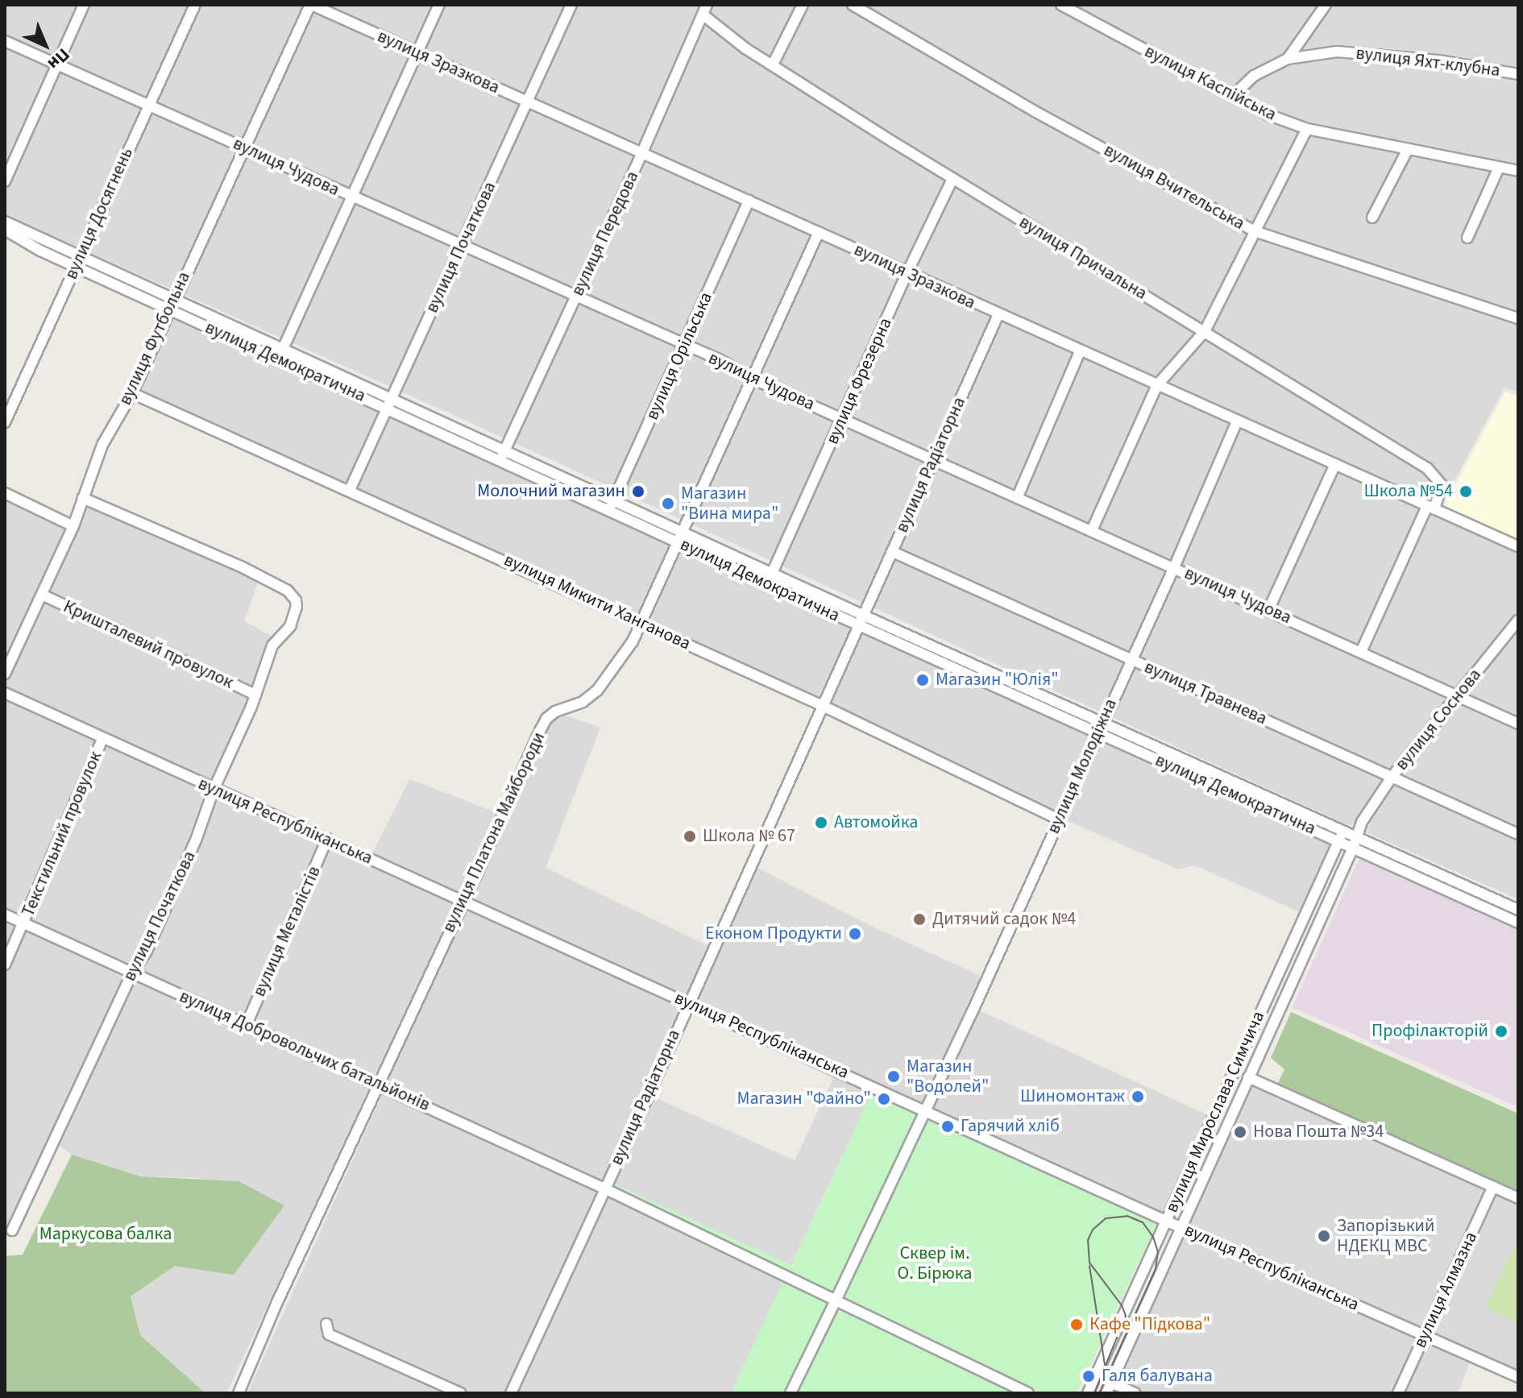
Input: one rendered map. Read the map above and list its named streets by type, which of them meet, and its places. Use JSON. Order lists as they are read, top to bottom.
{
  "streets": {
    "street": [
      "вулиця Зразкова",
      "вулиця Яхт-клубна",
      "вулиця Каспійська",
      "вулиця Чудова",
      "вулиця Вчительська",
      "вулиця Досягнень",
      "вулиця Передова",
      "вулиця Початкова",
      "вулиця Причальна",
      "вулиця Футбольна",
      "вулиця Орільська",
      "вулиця Демократична",
      "вулиця Фрезерна",
      "вулиця Радіаторна",
      "вулиця Микити Ханганова",
      "Кришталевий провулок",
      "вулиця Травнева",
      "вулиця Соснова",
      "вулиця Молодіжна",
      "вулиця Республіканська",
      "вулиця Платона Майбороди",
      "Текстильний провулок",
      "вулиця Металістів",
      "вулиця Добровольчих батальйонів",
      "вулиця Мирослава Симчича",
      "вулиця Алмазна"
    ]
  },
  "crossings": [
    ["вулиця Зразкова", "вулиця Передова"],
    ["вулиця Зразкова", "вулиця Початкова"],
    ["вулиця Зразкова", "вулиця Причальна"],
    ["вулиця Зразкова", "вулиця Футбольна"],
    ["вулиця Зразкова", "вулиця Орільська"],
    ["вулиця Зразкова", "вулиця Фрезерна"],
    ["вулиця Зразкова", "вулиця Радіаторна"],
    ["вулиця Зразкова", "вулиця Молодіжна"],
    ["вулиця Зразкова", "вулиця Платона Майбороди"],
    ["вулиця Яхт-клубна", "вулиця Каспійська"],
    ["вулиця Чудова", "вулиця Досягнень"],
    ["вулиця Чудова", "вулиця Передова"],
    ["вулиця Чудова", "вулиця Початкова"],
    ["вулиця Чудова", "вулиця Причальна"],
    ["вулиця Чудова", "вулиця Футбольна"],
    ["вулиця Чудова", "вулиця Орільська"],
    ["вулиця Чудова", "вулиця Фрезерна"],
    ["вулиця Чудова", "вулиця Радіаторна"],
    ["вулиця Чудова", "вулиця Соснова"],
    ["вулиця Чудова", "вулиця Молодіжна"],
    ["вулиця Чудова", "вулиця Платона Майбороди"],
    ["вулиця Досягнень", "вулиця Демократична"],
    ["вулиця Передова", "вулиця Причальна"],
    ["вулиця Передова", "вулиця Демократична"],
    ["вулиця Початкова", "вулиця Футбольна"],
    ["вулиця Початкова", "вулиця Демократична"],
    ["вулиця Початкова", "вулиця Микити Ханганова"],
    ["вулиця Початкова", "Кришталевий провулок"],
    ["вулиця Початкова", "вулиця Республіканська"],
    ["вулиця Початкова", "вулиця Добровольчих батальйонів"],
    ["вулиця Причальна", "вулиця Фрезерна"],
    ["вулиця Футбольна", "вулиця Демократична"],
    ["вулиця Футбольна", "вулиця Микити Ханганова"],
    ["вулиця Футбольна", "Кришталевий провулок"],
    ["вулиця Орільська", "вулиця Демократична"],
    ["вулиця Демократична", "вулиця Фрезерна"],
    ["вулиця Демократична", "вулиця Радіаторна"],
    ["вулиця Демократична", "вулиця Молодіжна"],
    ["вулиця Демократична", "вулиця Платона Майбороди"],
    ["вулиця Демократична", "вулиця Мирослава Симчича"],
    ["вулиця Радіаторна", "вулиця Микити Ханганова"],
    ["вулиця Радіаторна", "вулиця Травнева"],
    ["вулиця Радіаторна", "вулиця Республіканська"],
    ["вулиця Радіаторна", "вулиця Добровольчих батальйонів"],
    ["вулиця Микити Ханганова", "вулиця Молодіжна"],
    ["вулиця Микити Ханганова", "вулиця Платона Майбороди"],
    ["вулиця Травнева", "вулиця Соснова"],
    ["вулиця Травнева", "вулиця Молодіжна"],
    ["вулиця Соснова", "вулиця Мирослава Симчича"],
    ["вулиця Молодіжна", "вулиця Республіканська"],
    ["вулиця Молодіжна", "вулиця Добровольчих батальйонів"],
    ["вулиця Республіканська", "вулиця Платона Майбороди"],
    ["вулиця Республіканська", "Текстильний провулок"],
    ["вулиця Республіканська", "вулиця Металістів"],
    ["вулиця Республіканська", "вулиця Мирослава Симчича"],
    ["вулиця Республіканська", "вулиця Алмазна"],
    ["вулиця Платона Майбороди", "вулиця Добровольчих батальйонів"],
    ["Текстильний провулок", "вулиця Добровольчих батальйонів"],
    ["вулиця Металістів", "вулиця Добровольчих батальйонів"]
  ],
  "parks": ["Маркусова балка", "Сквер ім. О. Бірюка"],
  "places": [
    "Молочний магазин",
    "Школа №54",
    "Магазин \"Вина мира\"",
    "Магазин \"Юлія\"",
    "Автомойка",
    "Школа № 67",
    "Дитячий садок №4",
    "Економ Продукти",
    "Профілакторій",
    "Магазин \"Водолей\"",
    "Шиномонтаж",
    "Магазин \"Файно\"",
    "Гарячий хліб",
    "Нова Пошта №34",
    "Запорізький НДЕКЦ МВС",
    "Кафе \"Підкова\"",
    "Галя балувана"
  ],
  "north": "bottom right"
}
